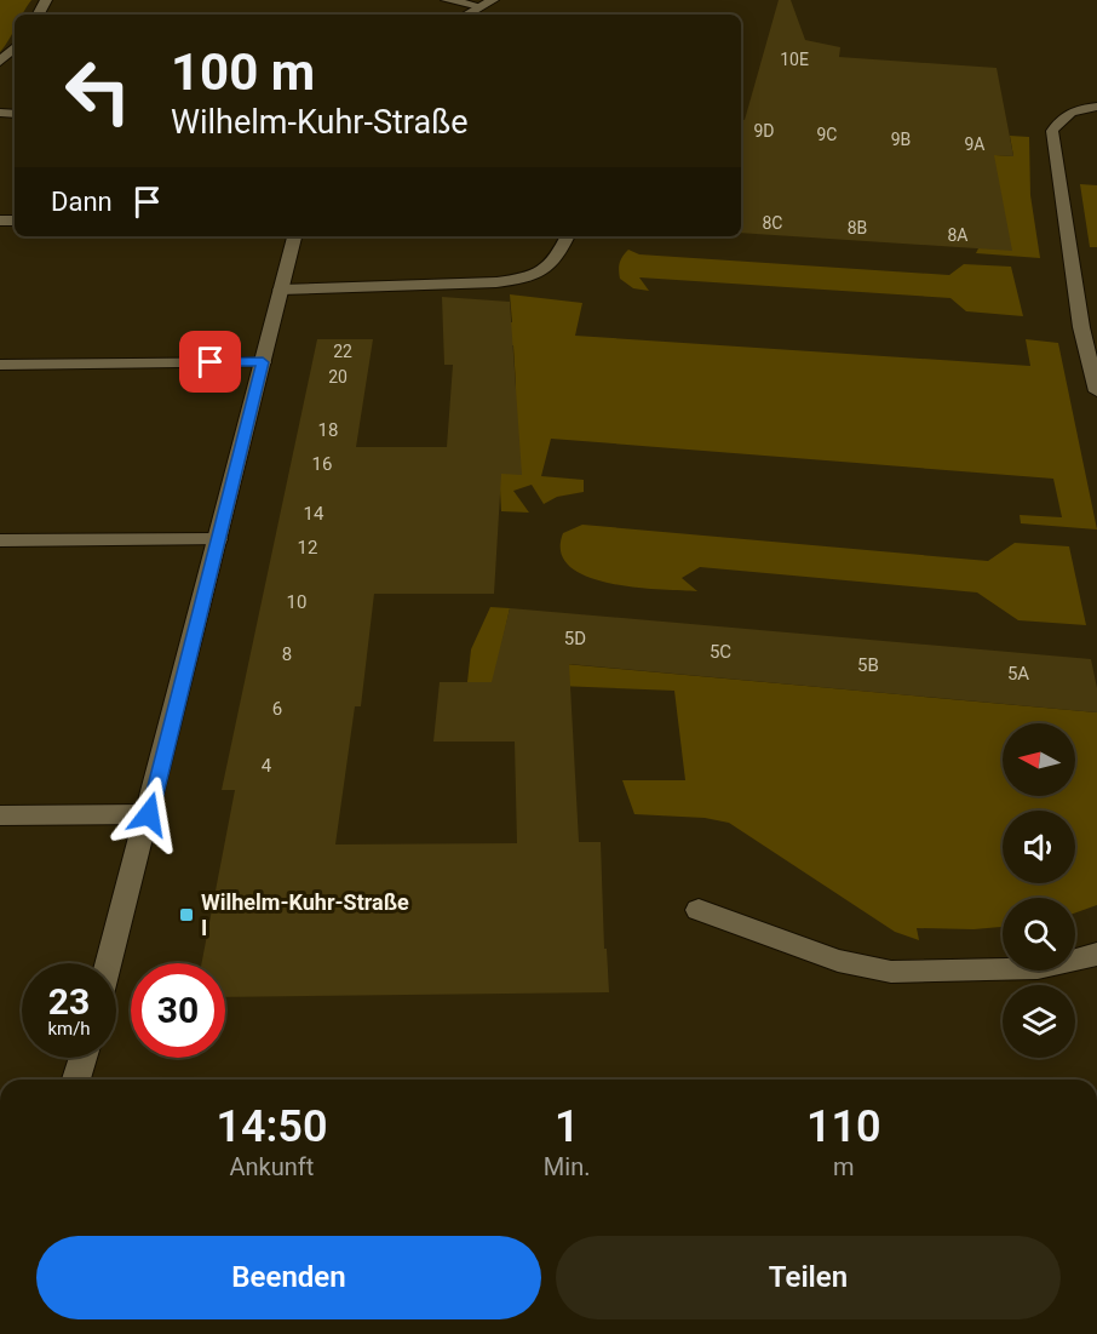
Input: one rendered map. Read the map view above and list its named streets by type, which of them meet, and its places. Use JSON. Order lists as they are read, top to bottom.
{
  "places": {
    "transit": ["Wilhelm-Kuhr-Straße I"]
  },
  "house_numbers": [
    "10E",
    "9D",
    "9C",
    "9B",
    "9A",
    "8C",
    "8B",
    "8A",
    "22",
    "20",
    "18",
    "16",
    "14",
    "12",
    "10",
    "5D",
    "5C",
    "8",
    "5B",
    "5A",
    "6",
    "4"
  ],
  "north": "left",
  "page": {
    "turn": ["100 m", "Wilhelm-Kuhr-Straße"],
    "then": "Dann",
    "speed": "23 km/h",
    "limit": "30",
    "eta": [
      "14:50",
      "Ankunft",
      "1",
      "Min.",
      "110",
      "m"
    ],
    "buttons": ["Beenden", "Teilen"]
  }
}
